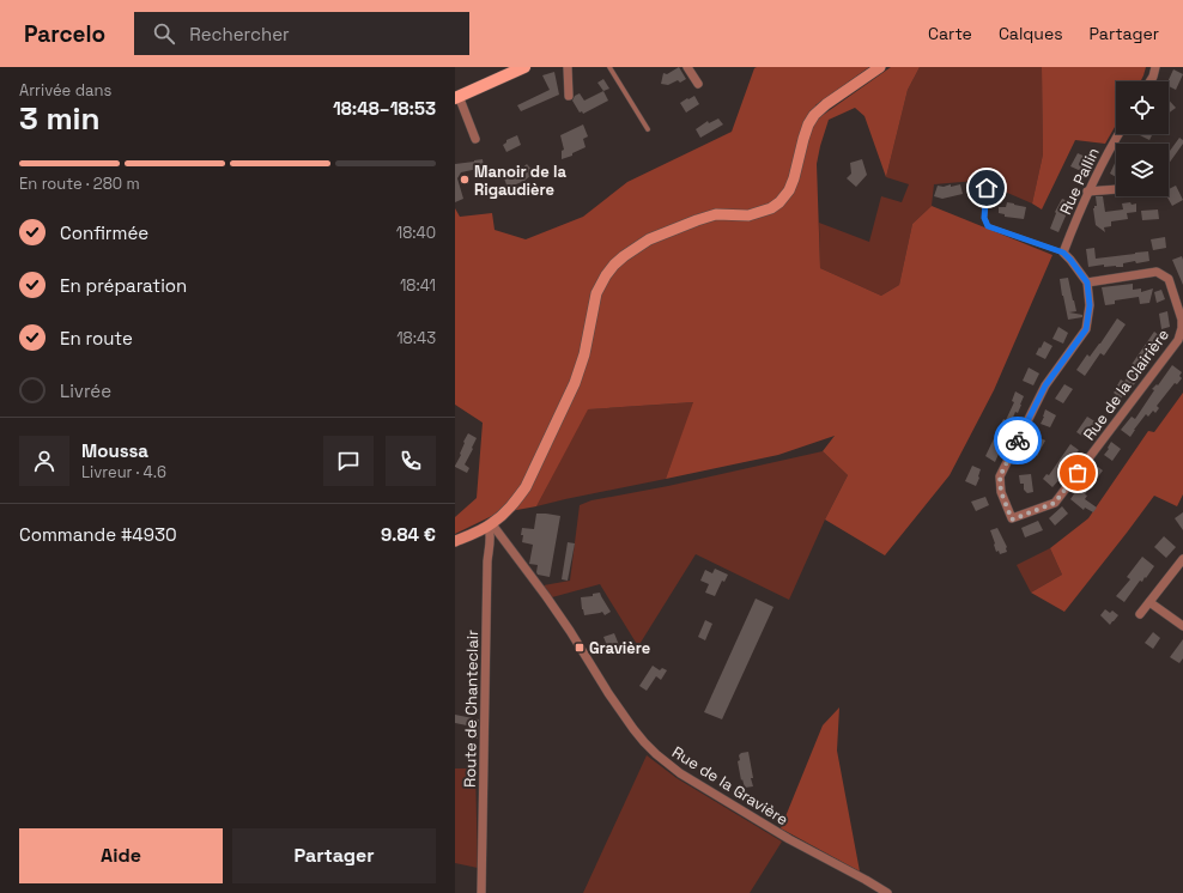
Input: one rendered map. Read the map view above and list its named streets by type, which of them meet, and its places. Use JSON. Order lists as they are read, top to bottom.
{
  "streets": {
    "street": [
      "Rue Pallin",
      "Rue de la Clairière",
      "Route de Chanteclair",
      "Rue de la Gravière"
    ]
  },
  "crossings": [
    ["Route de Chanteclair", "Rue de la Gravière"]
  ],
  "places": {
    "other": ["Manoir de la Rigaudière"],
    "transit": ["Gravière"]
  },
  "page": {
    "header": "Parcelo",
    "search": "Rechercher",
    "nav": ["Carte", "Calques", "Partager"],
    "heading": ["3 min", "Arrivée dans", "18:48–18:53"],
    "panel": [
      "Moussa",
      "Livreur · 4.6",
      "Commande #4930",
      "9.84 €"
    ],
    "bar": "En route · 280 m",
    "list": [
      ["Confirmée", "18:40"],
      ["En préparation", "18:41"],
      ["En route", "18:43"],
      "Livrée"
    ],
    "buttons": ["Aide", "Partager"]
  }
}
